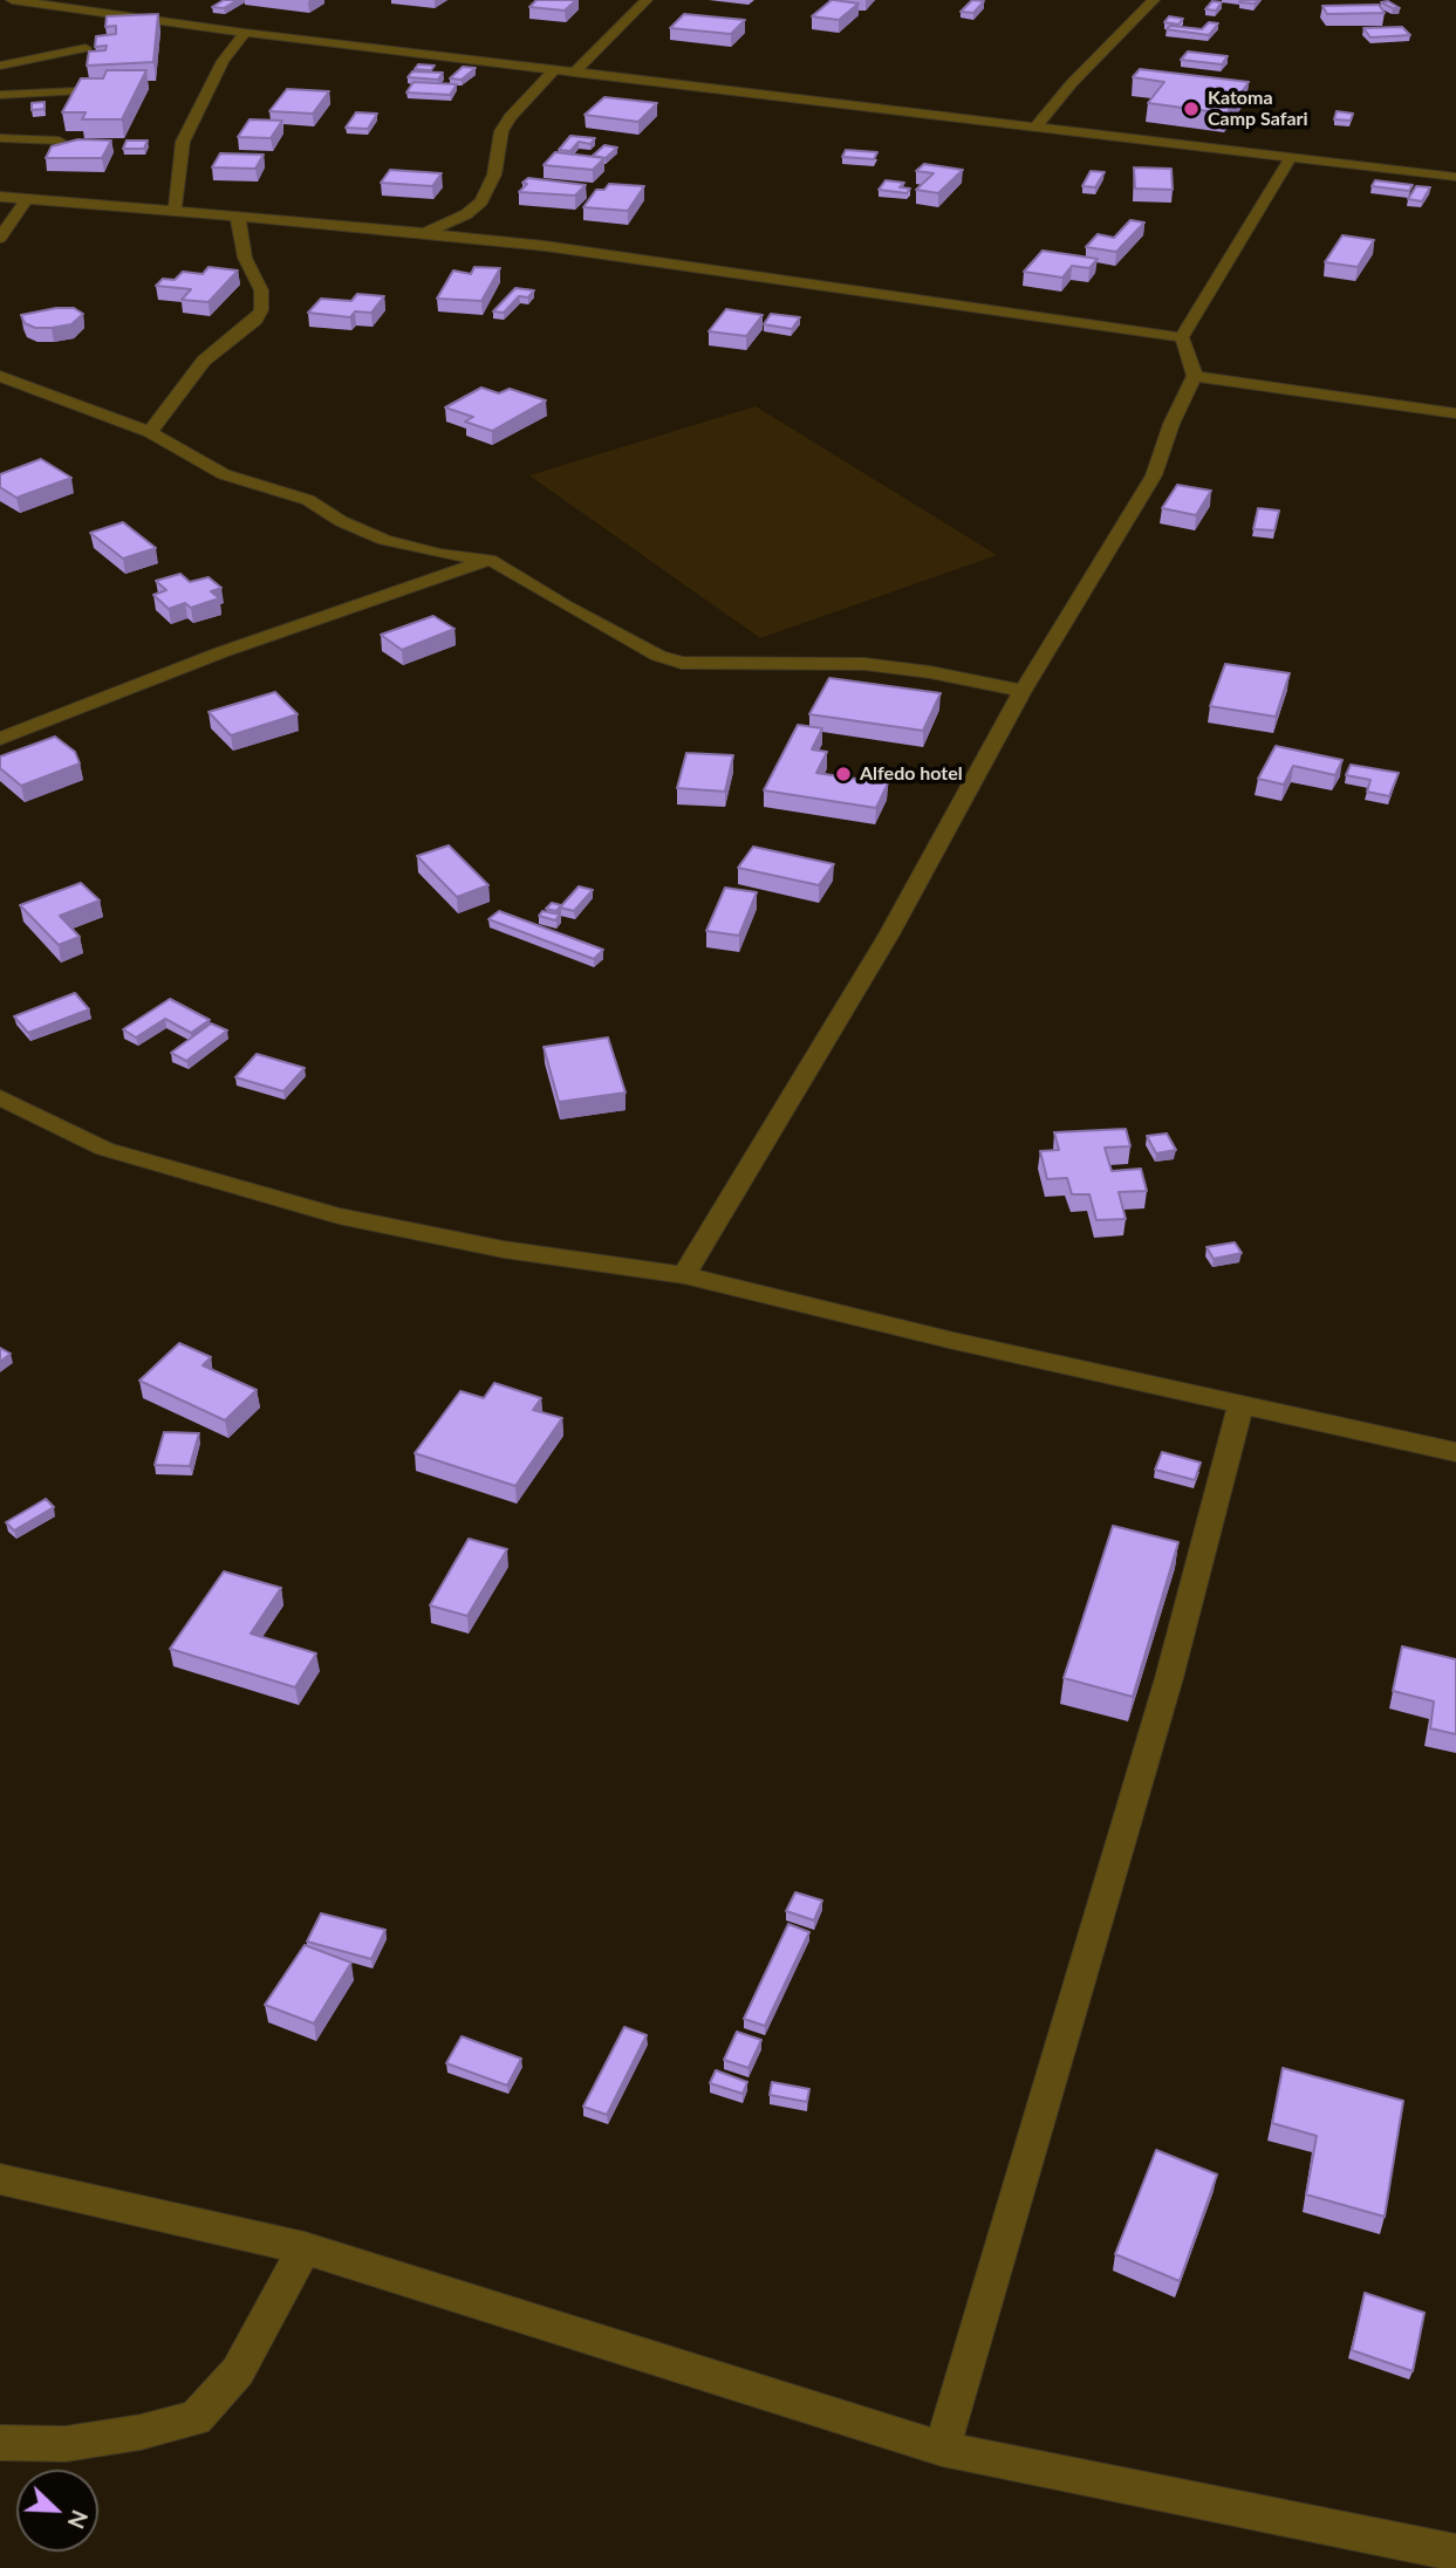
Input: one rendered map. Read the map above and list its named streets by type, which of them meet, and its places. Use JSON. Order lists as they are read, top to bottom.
{
  "places": ["Katoma Camp Safari", "Alfedo hotel"],
  "north": "bottom right"
}
